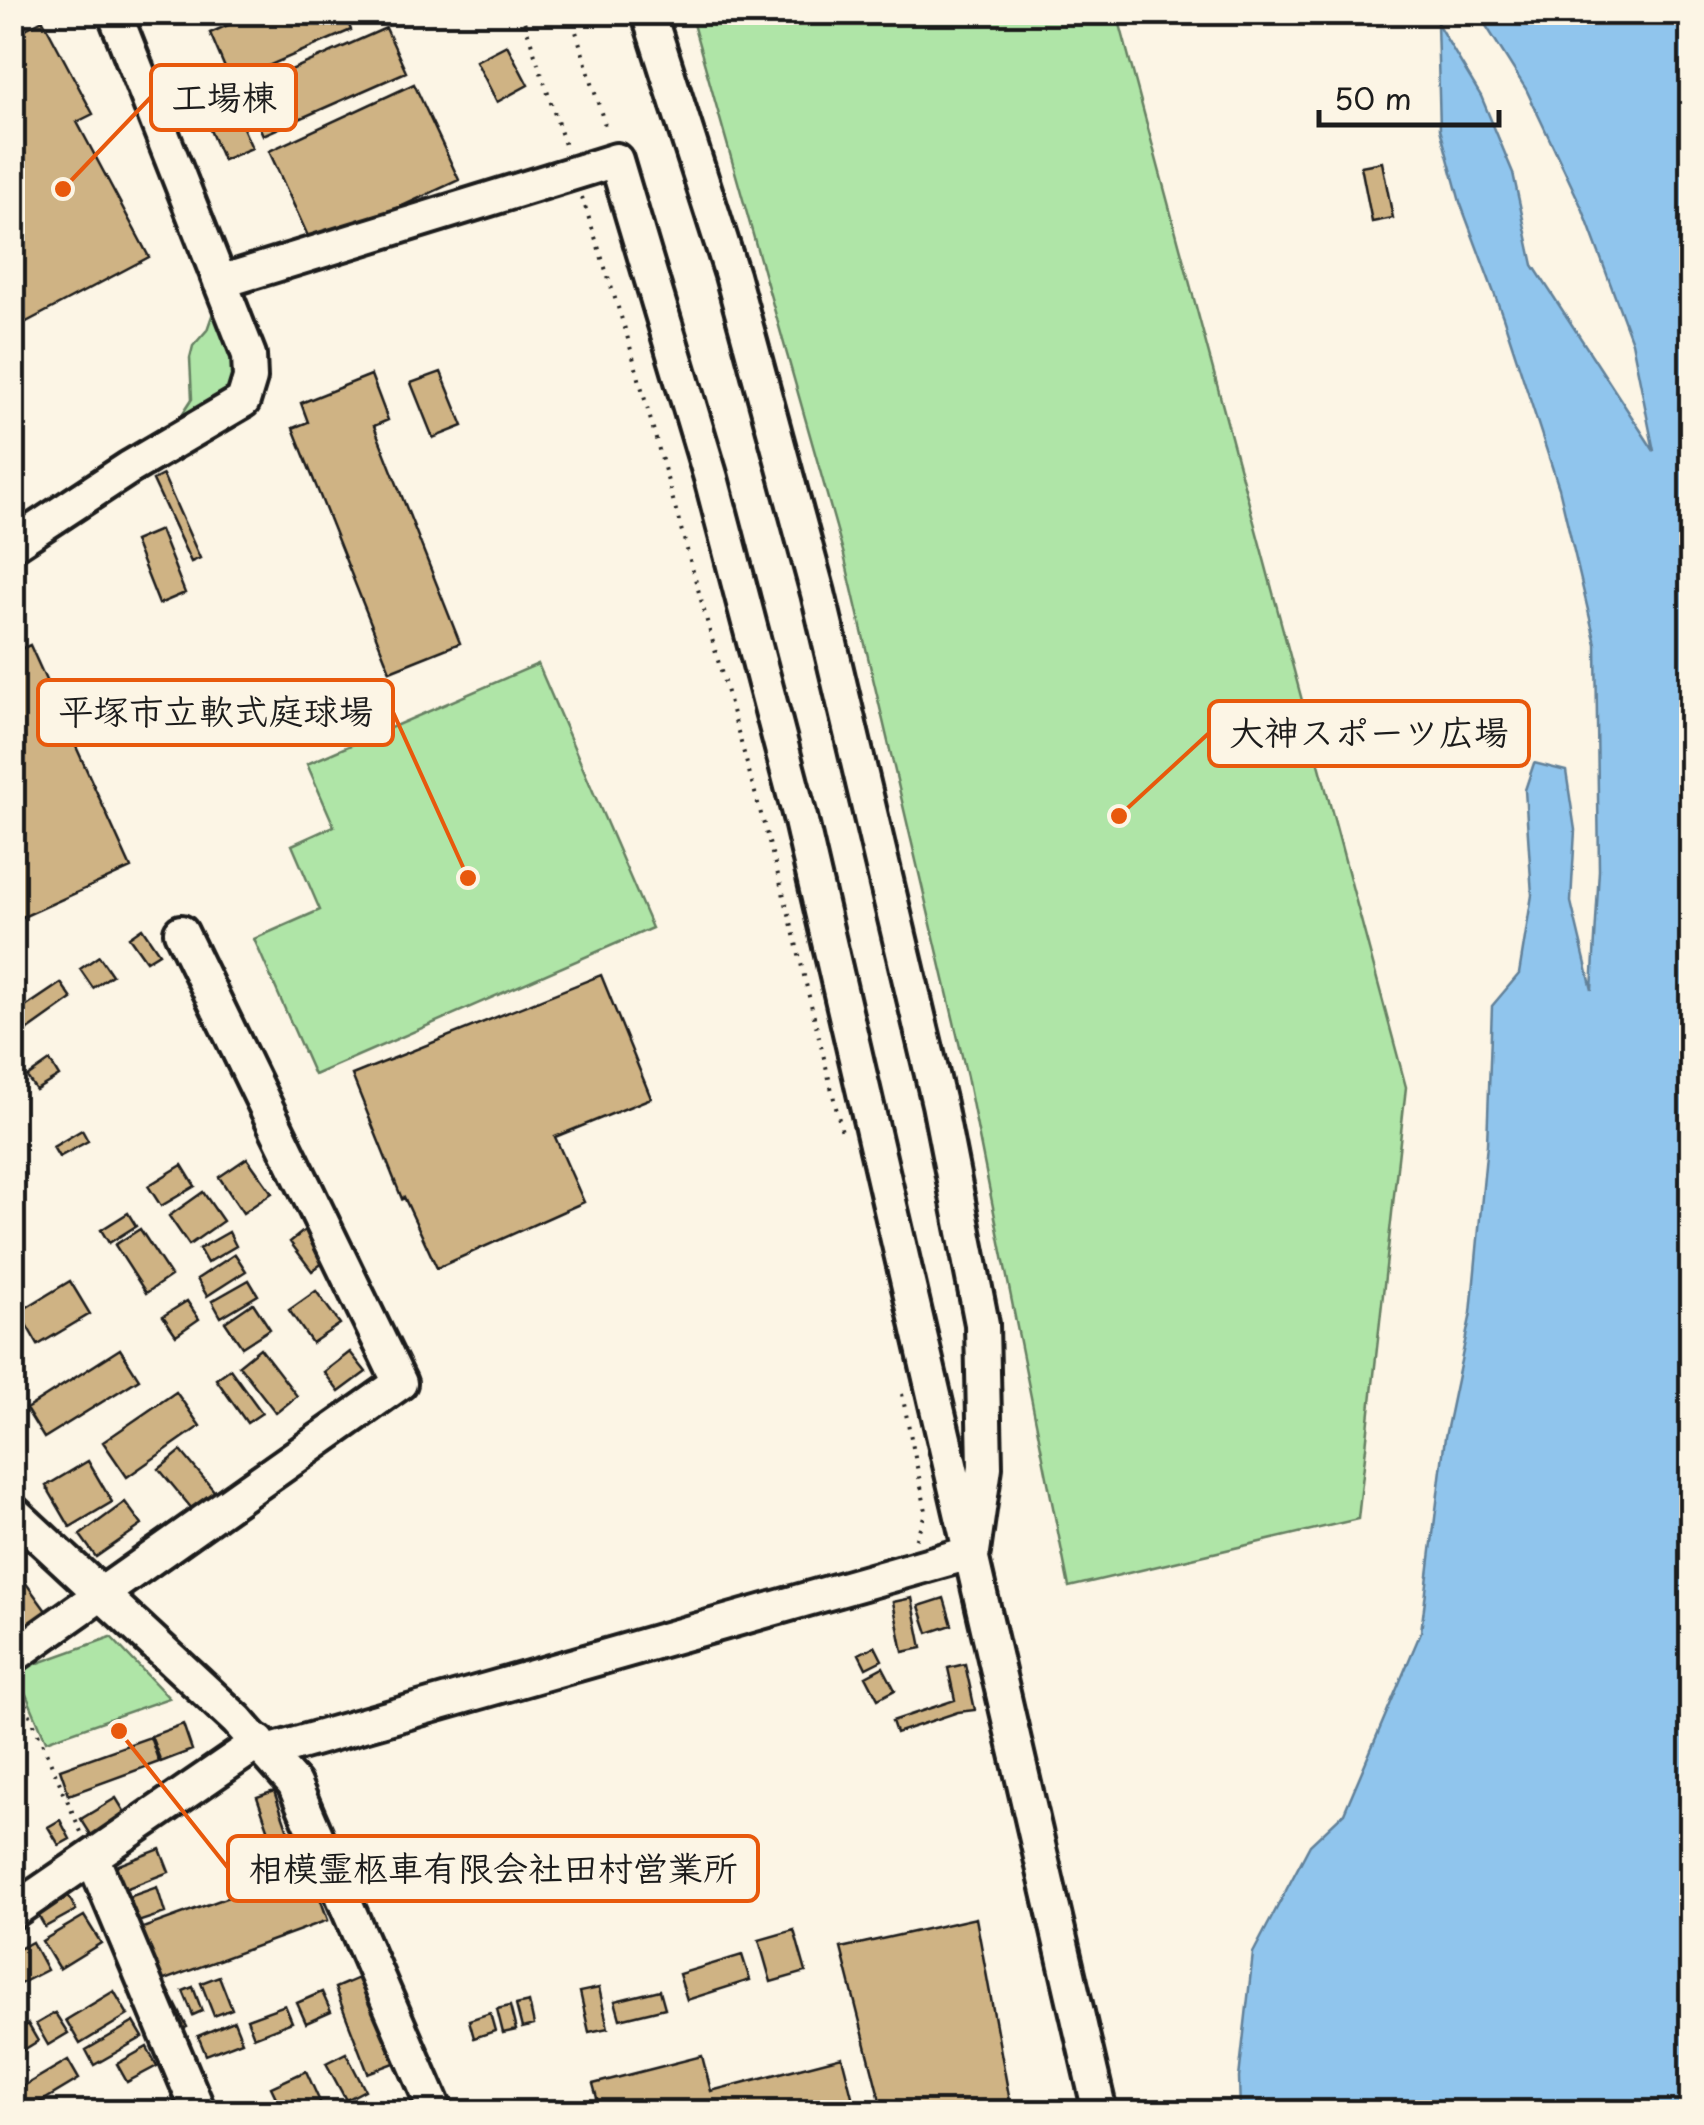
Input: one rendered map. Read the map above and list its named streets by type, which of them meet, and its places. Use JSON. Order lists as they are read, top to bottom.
{
  "places": [
    "工場棟",
    "大神スポーツ広場",
    "平塚市立軟式庭球場",
    "相模霊柩車有限会社田村営業所"
  ],
  "scale_bar": "50 m"
}
